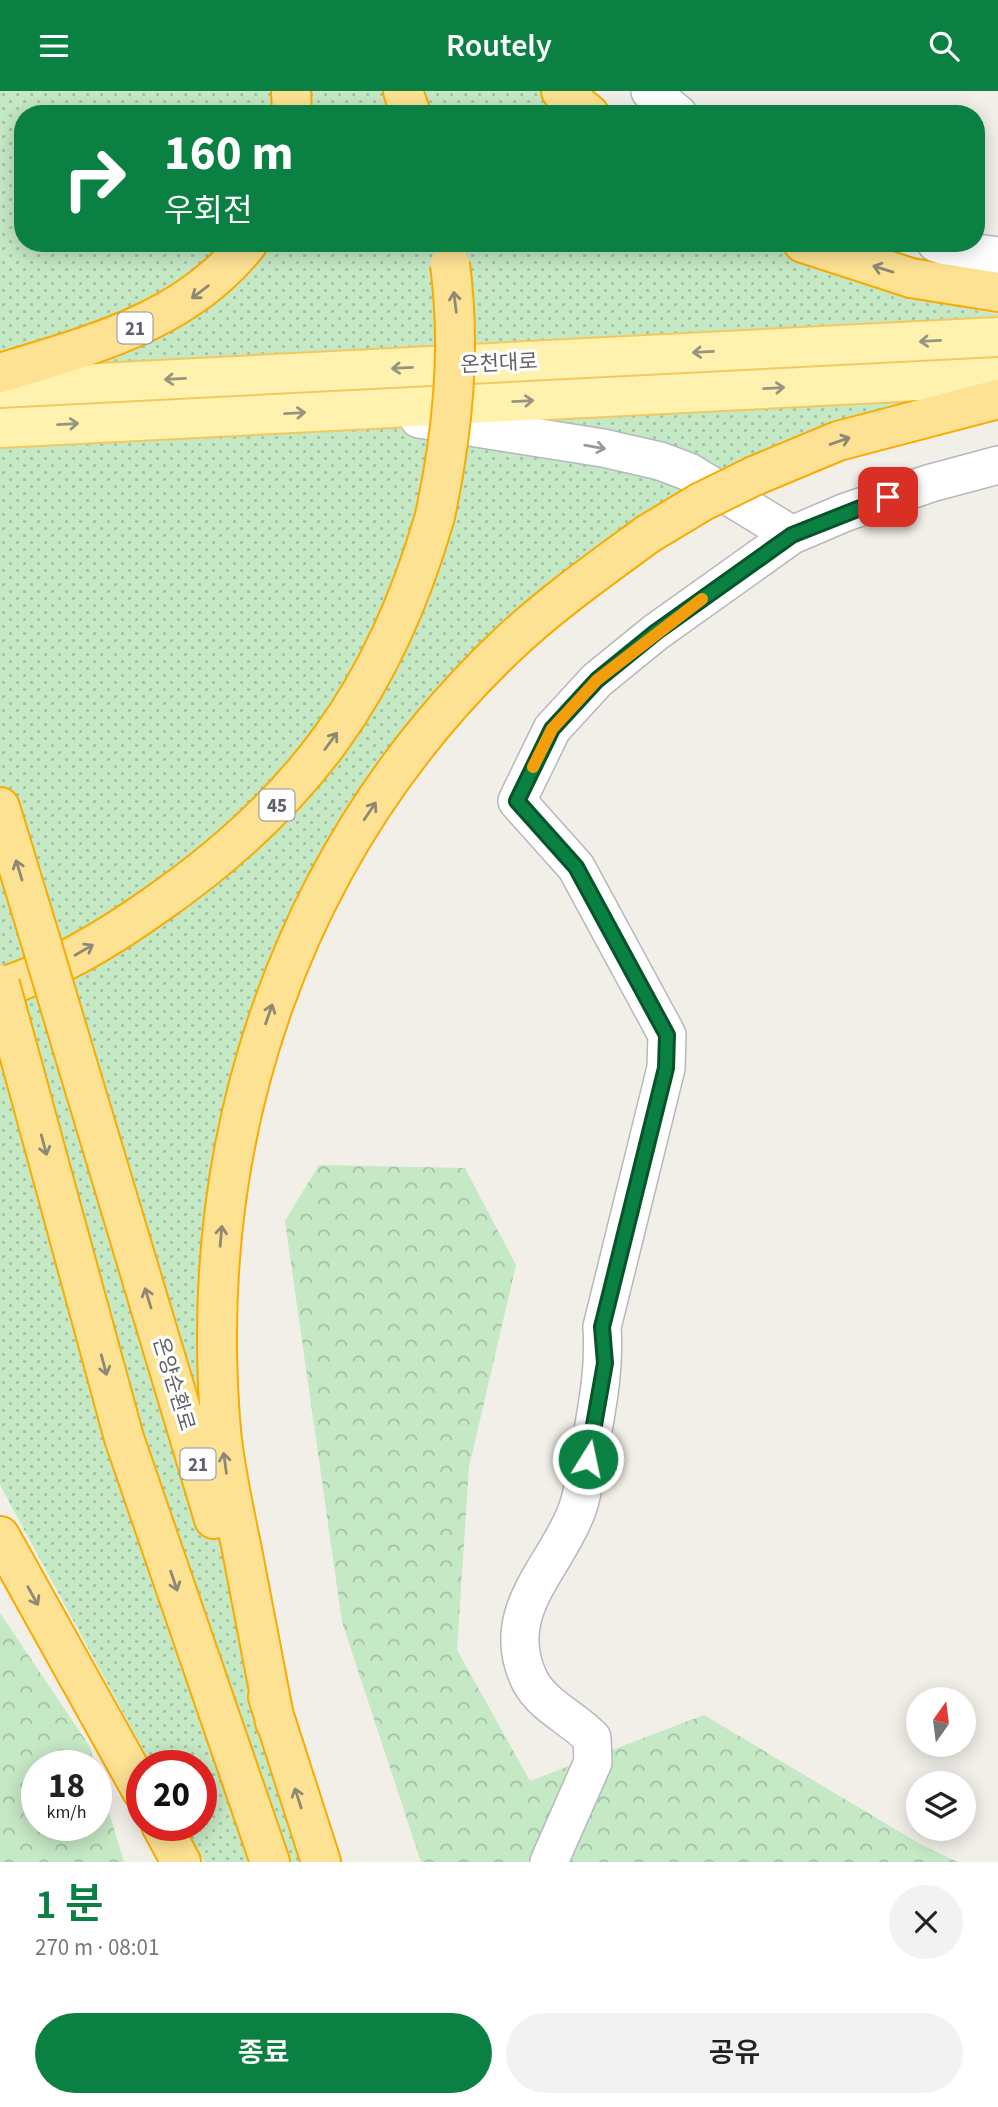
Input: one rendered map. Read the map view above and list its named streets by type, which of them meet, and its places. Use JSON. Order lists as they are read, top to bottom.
{
  "streets": {
    "highway": ["21", "45", "온양순환로"],
    "main road": ["온천대로"]
  },
  "north": "top",
  "page": {
    "header": "Routely",
    "turn": ["160 m", "우회전"],
    "speed": "18 km/h",
    "limit": "20",
    "heading": ["1 분", "270 m · 08:01"],
    "buttons": ["종료", "공유"]
  }
}
